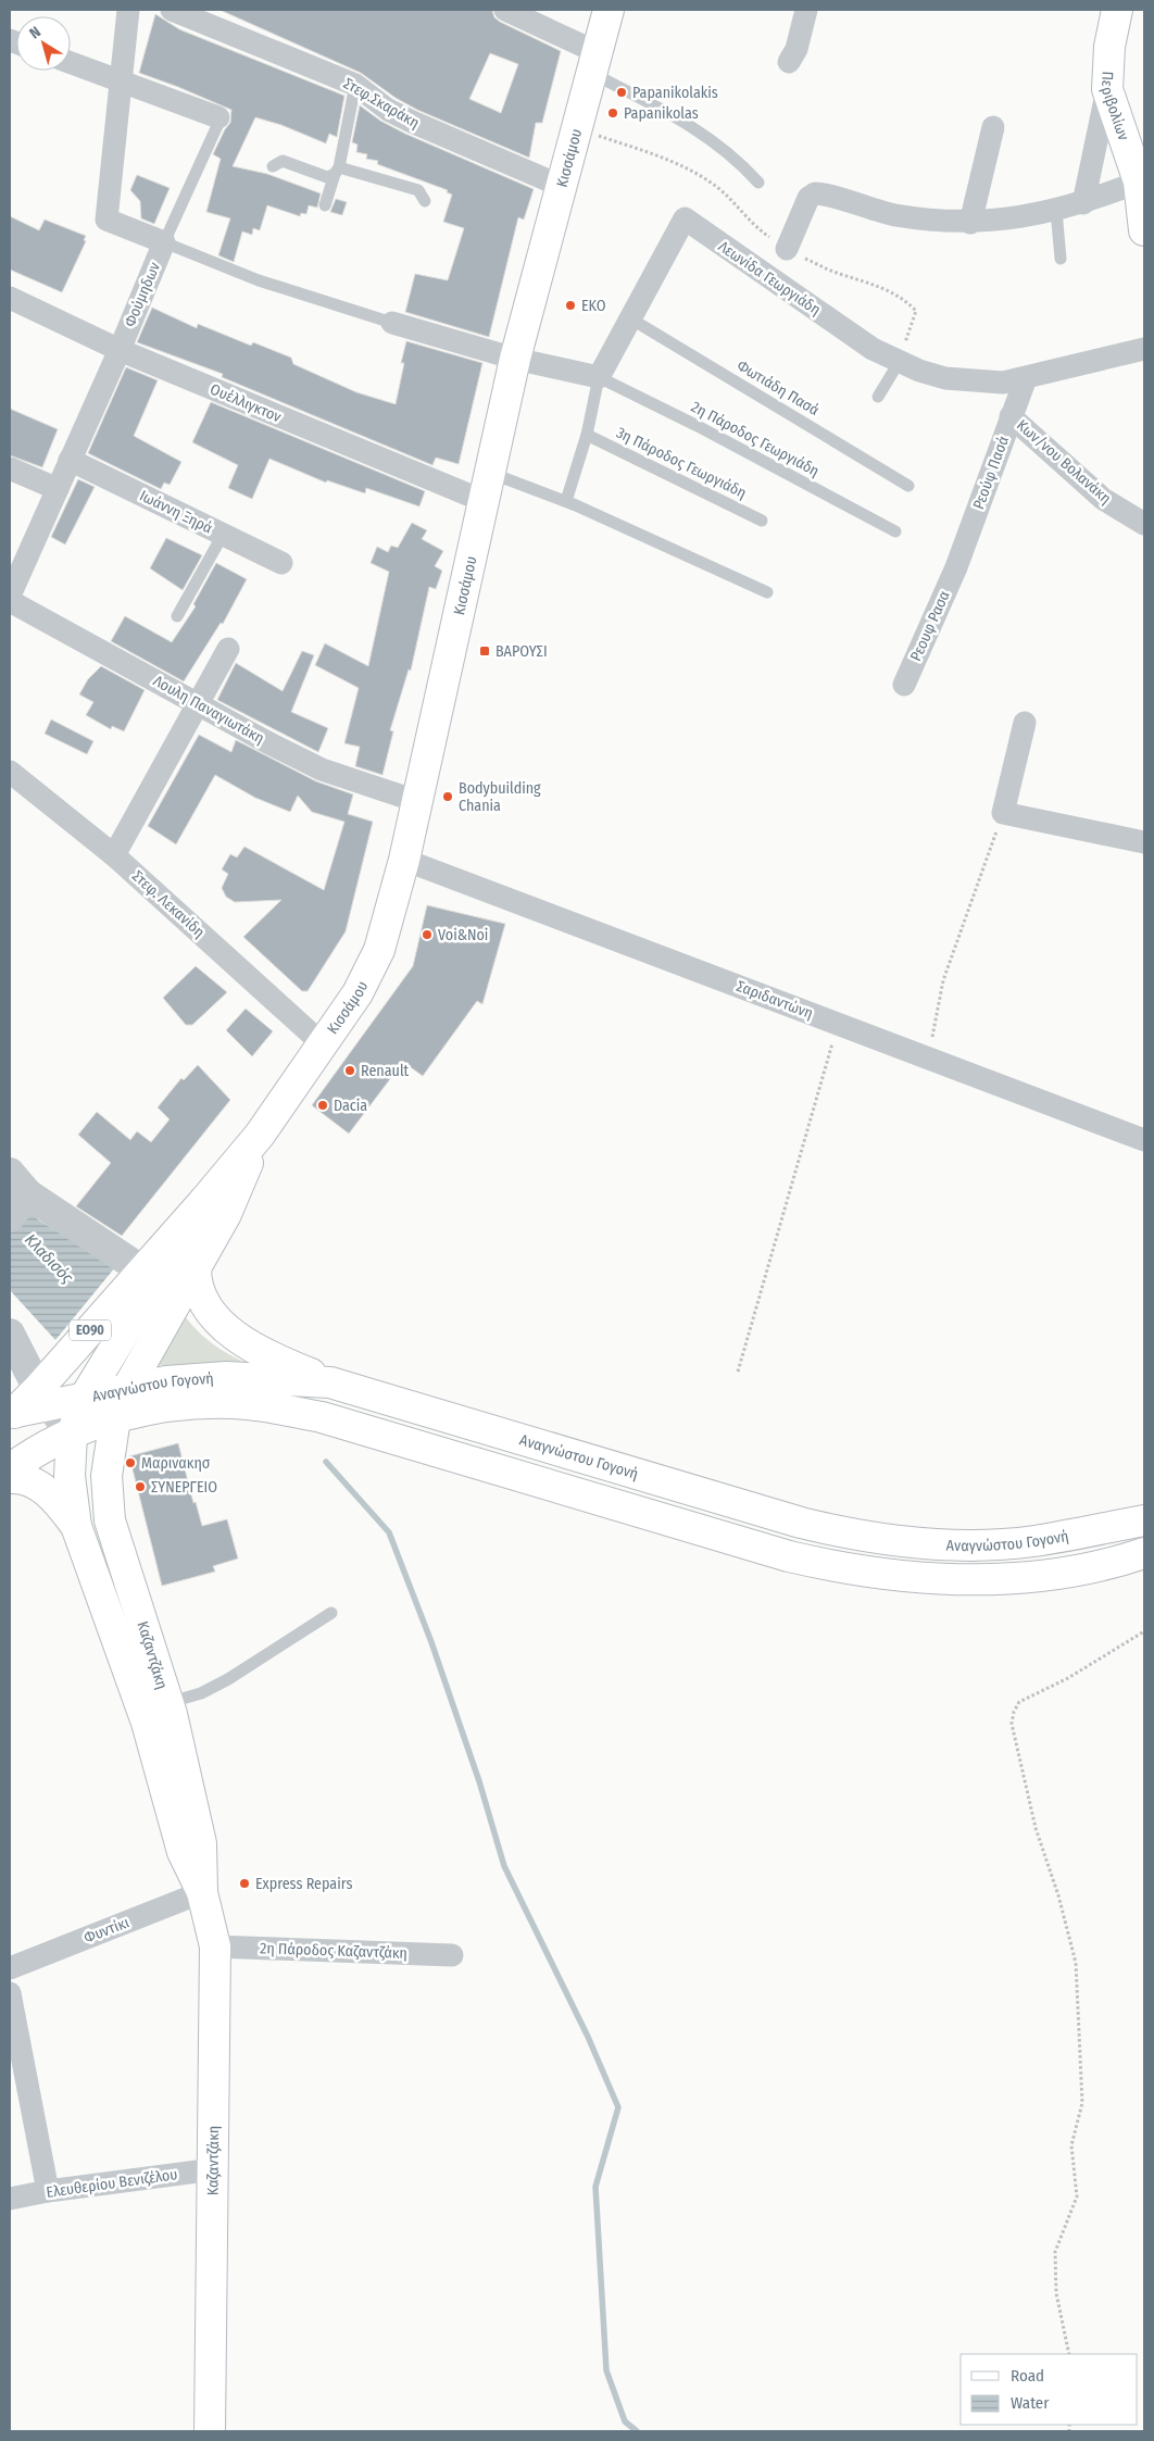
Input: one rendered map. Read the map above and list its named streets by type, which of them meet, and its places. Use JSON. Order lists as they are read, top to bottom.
{
  "streets": {
    "main road": [
      "Περιβολίων",
      "Κισσάμου",
      "ΕΟ90",
      "Αναγνώστου Γογονή",
      "Καζαντζάκη"
    ],
    "street": [
      "Στεφ.Σκαράκη",
      "Λεωνίδα Γεωργιάδη",
      "Φούμηδων",
      "Ουέλλιγκτον",
      "Κων/νου Βολανάκη",
      "Ρεούφ Πασά",
      "Ιωάννη Ξηρά",
      "Ρεουφ Ρασα",
      "Λουλη Παναγιωτάκη",
      "Στεφ. Λεκανίδη",
      "Σαριδαντώνη",
      "Φυντίκι",
      "2η Πάροδος Καζαντζάκη",
      "Ελευθερίου Βενιζέλου"
    ],
    "lane": ["Φωτιάδη Πασά", "2η Πάροδος Γεωργιάδη", "3η Πάροδος Γεωργιάδη"]
  },
  "crossings": [
    ["Στεφ.Σκαράκη", "Κισσάμου"],
    ["Κισσάμου", "Ουέλλιγκτον"],
    ["Κισσάμου", "Λουλη Παναγιωτάκη"],
    ["Κισσάμου", "Στεφ. Λεκανίδη"],
    ["Κισσάμου", "Σαριδαντώνη"],
    ["Κισσάμου", "ΕΟ90"],
    ["Κισσάμου", "Αναγνώστου Γογονή"],
    ["Κισσάμου", "Καζαντζάκη"],
    ["Λεωνίδα Γεωργιάδη", "Φωτιάδη Πασά"],
    ["Λεωνίδα Γεωργιάδη", "2η Πάροδος Γεωργιάδη"],
    ["Λεωνίδα Γεωργιάδη", "3η Πάροδος Γεωργιάδη"],
    ["Λεωνίδα Γεωργιάδη", "Ρεούφ Πασά"],
    ["Φούμηδων", "Ουέλλιγκτον"],
    ["Φούμηδων", "Ιωάννη Ξηρά"],
    ["Κων/νου Βολανάκη", "Ρεούφ Πασά"],
    ["Ρεούφ Πασά", "Ρεουφ Ρασα"],
    ["ΕΟ90", "Αναγνώστου Γογονή"],
    ["Αναγνώστου Γογονή", "Καζαντζάκη"],
    ["Καζαντζάκη", "Φυντίκι"],
    ["Καζαντζάκη", "2η Πάροδος Καζαντζάκη"],
    ["Καζαντζάκη", "Ελευθερίου Βενιζέλου"]
  ],
  "water": ["Κλαδισός"],
  "places": {
    "other": [
      "Papanikolakis",
      "Papanikolas",
      "EKO",
      "Bodybuilding Chania",
      "Voi&Noi",
      "Renault",
      "Dacia",
      "Μαρινακησ",
      "ΣΥΝΕΡΓΕΙΟ",
      "Express Repairs"
    ],
    "transit": ["ΒΑΡΟΥΣΙ"]
  },
  "legend": ["Road", "Water"],
  "north": "top left"
}
